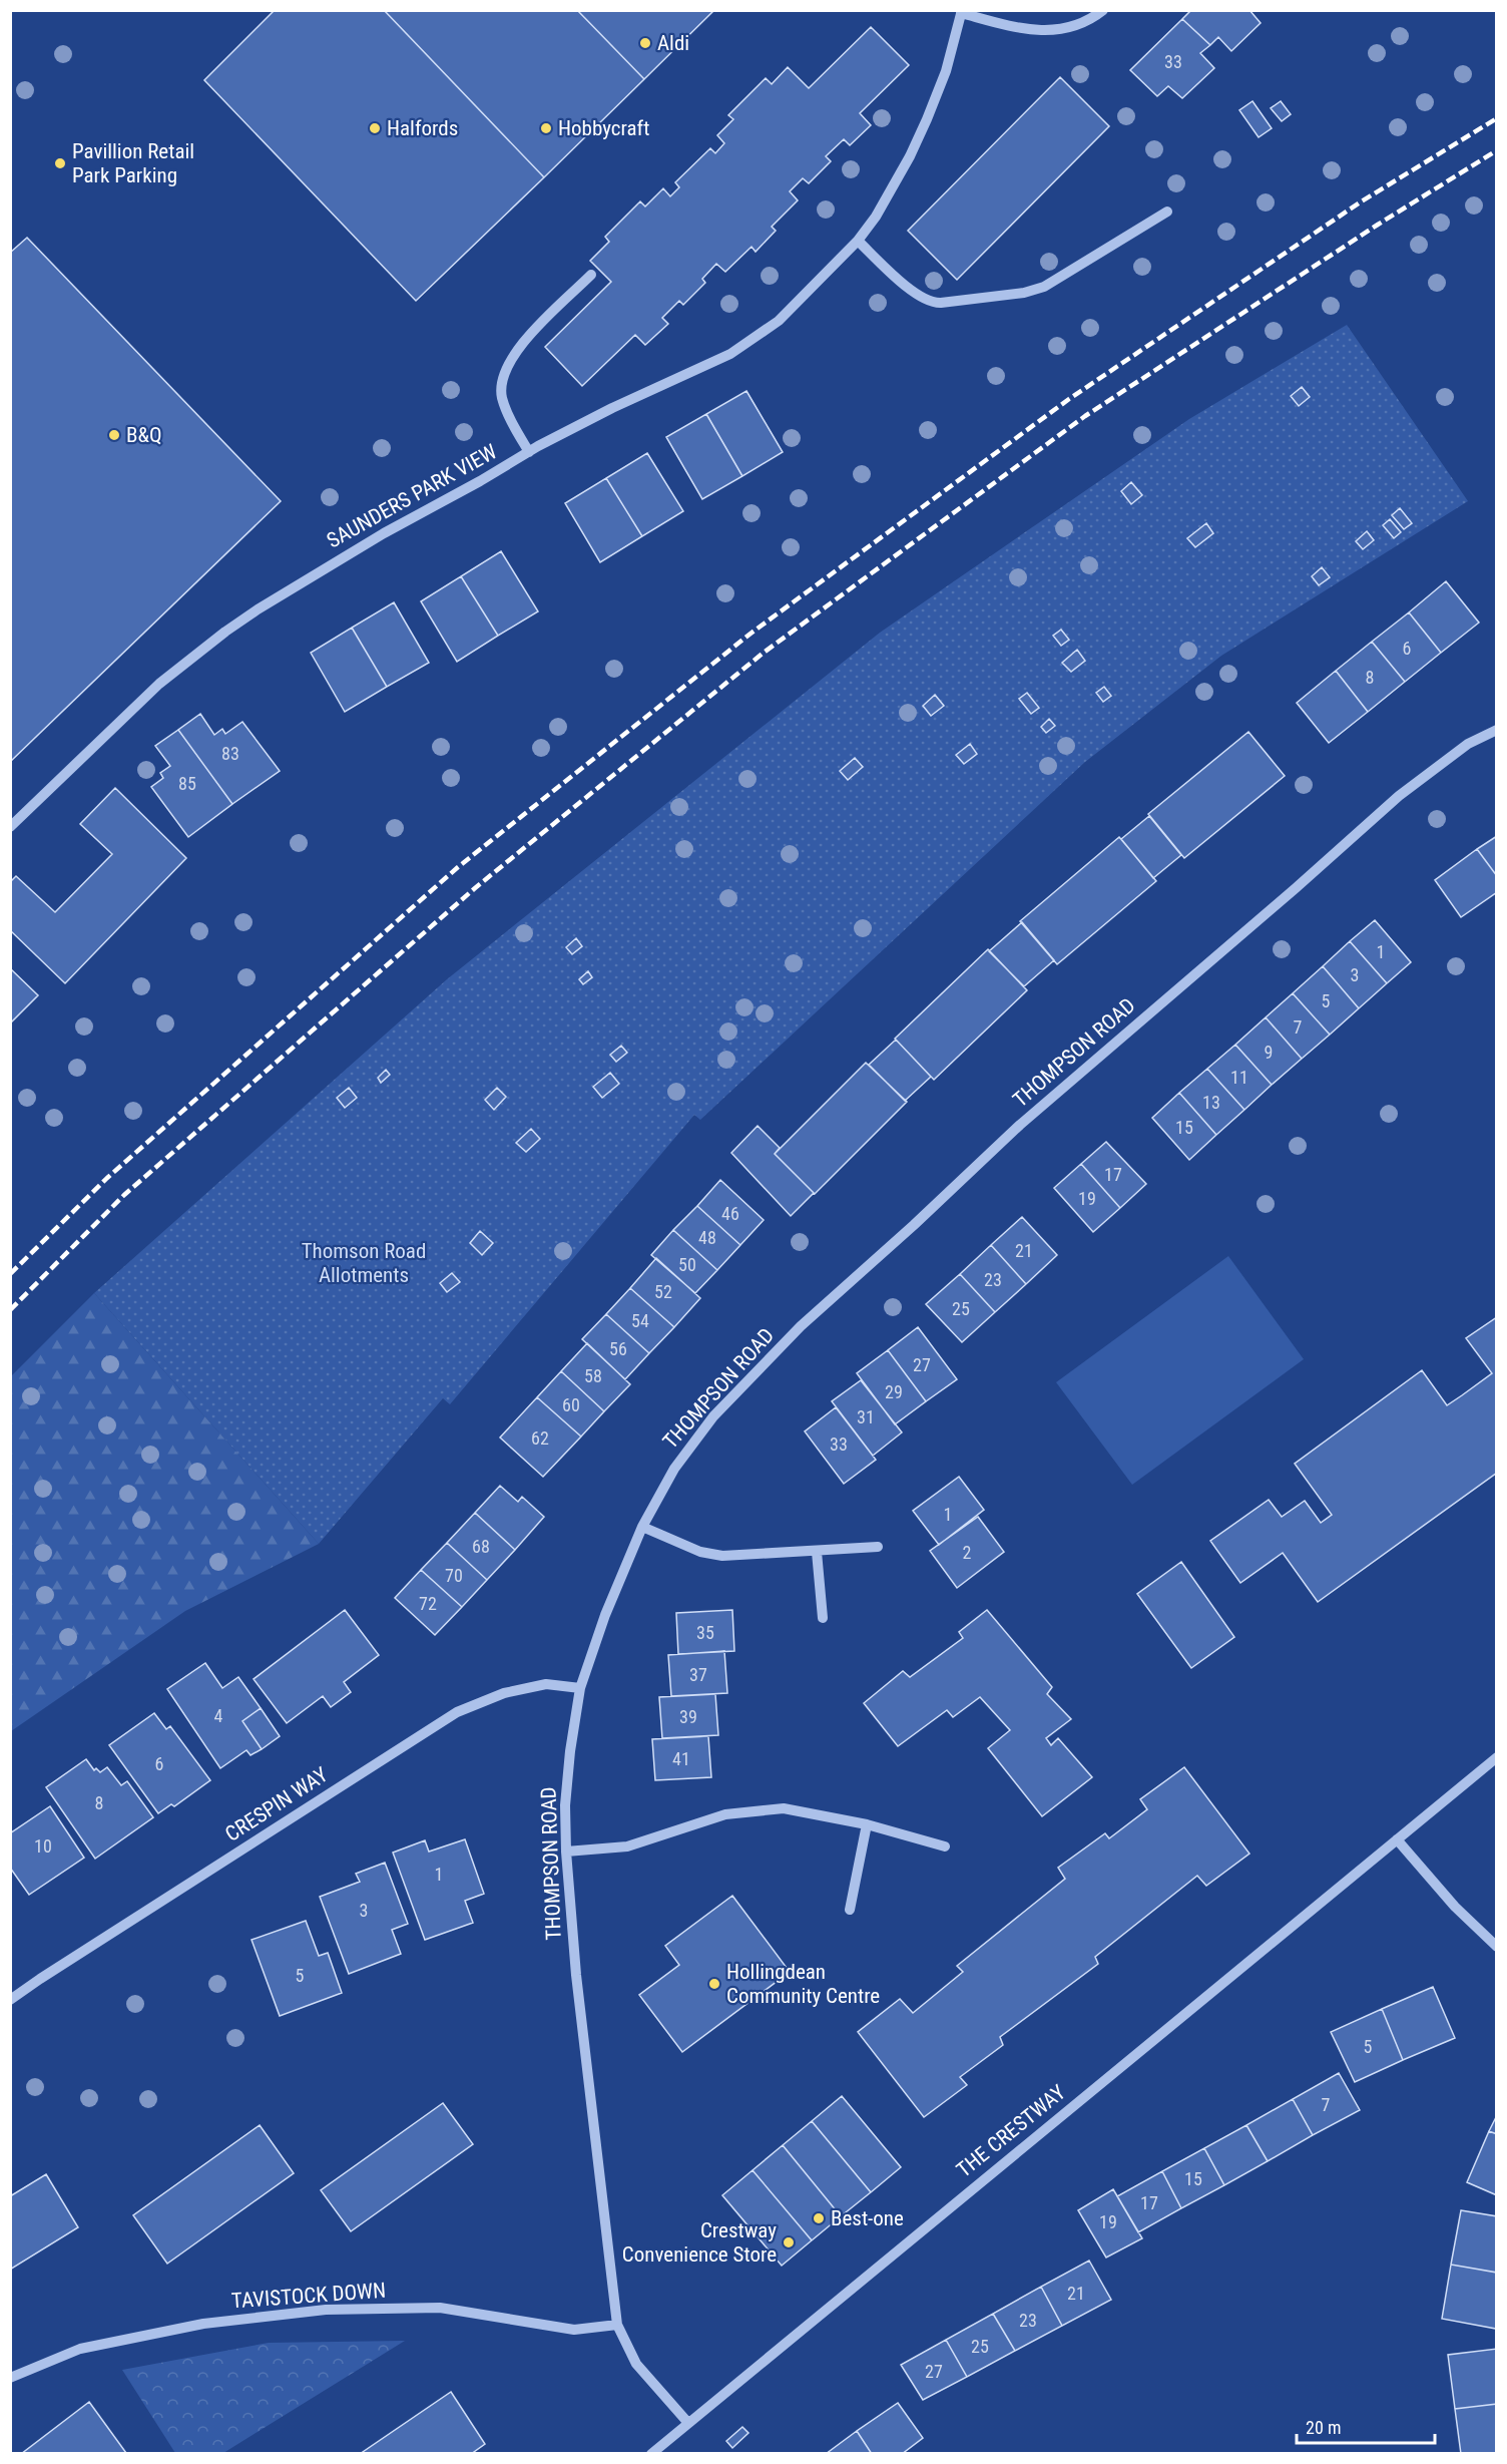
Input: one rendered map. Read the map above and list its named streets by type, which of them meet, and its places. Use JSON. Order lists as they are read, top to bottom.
{
  "streets": {
    "street": [
      "SAUNDERS PARK VIEW",
      "THOMPSON ROAD",
      "CRESPIN WAY",
      "THE CRESTWAY",
      "TAVISTOCK DOWN"
    ]
  },
  "crossings": [
    ["THOMPSON ROAD", "CRESPIN WAY"],
    ["THOMPSON ROAD", "THE CRESTWAY"],
    ["THOMPSON ROAD", "TAVISTOCK DOWN"]
  ],
  "parks": ["Thomson Road Allotments"],
  "places": [
    "Aldi",
    "Halfords",
    "Hobbycraft",
    "Pavillion Retail Park Parking",
    "B&Q",
    "Hollingdean Community Centre",
    "Best-one",
    "Crestway Convenience Store"
  ],
  "house_numbers": [
    "33",
    "6",
    "8",
    "83",
    "85",
    "1",
    "3",
    "5",
    "7",
    "9",
    "11",
    "13",
    "15",
    "17",
    "19",
    "46",
    "48",
    "21",
    "50",
    "23",
    "52",
    "25",
    "54",
    "56",
    "27",
    "58",
    "29",
    "60",
    "31",
    "62",
    "33",
    "1",
    "68",
    "2",
    "70",
    "72",
    "35",
    "37",
    "4",
    "39",
    "41",
    "6",
    "8",
    "10",
    "1",
    "3",
    "5",
    "5",
    "7",
    "15",
    "17",
    "19",
    "21",
    "23",
    "25",
    "27"
  ],
  "scale_bar": "20 m"
}
